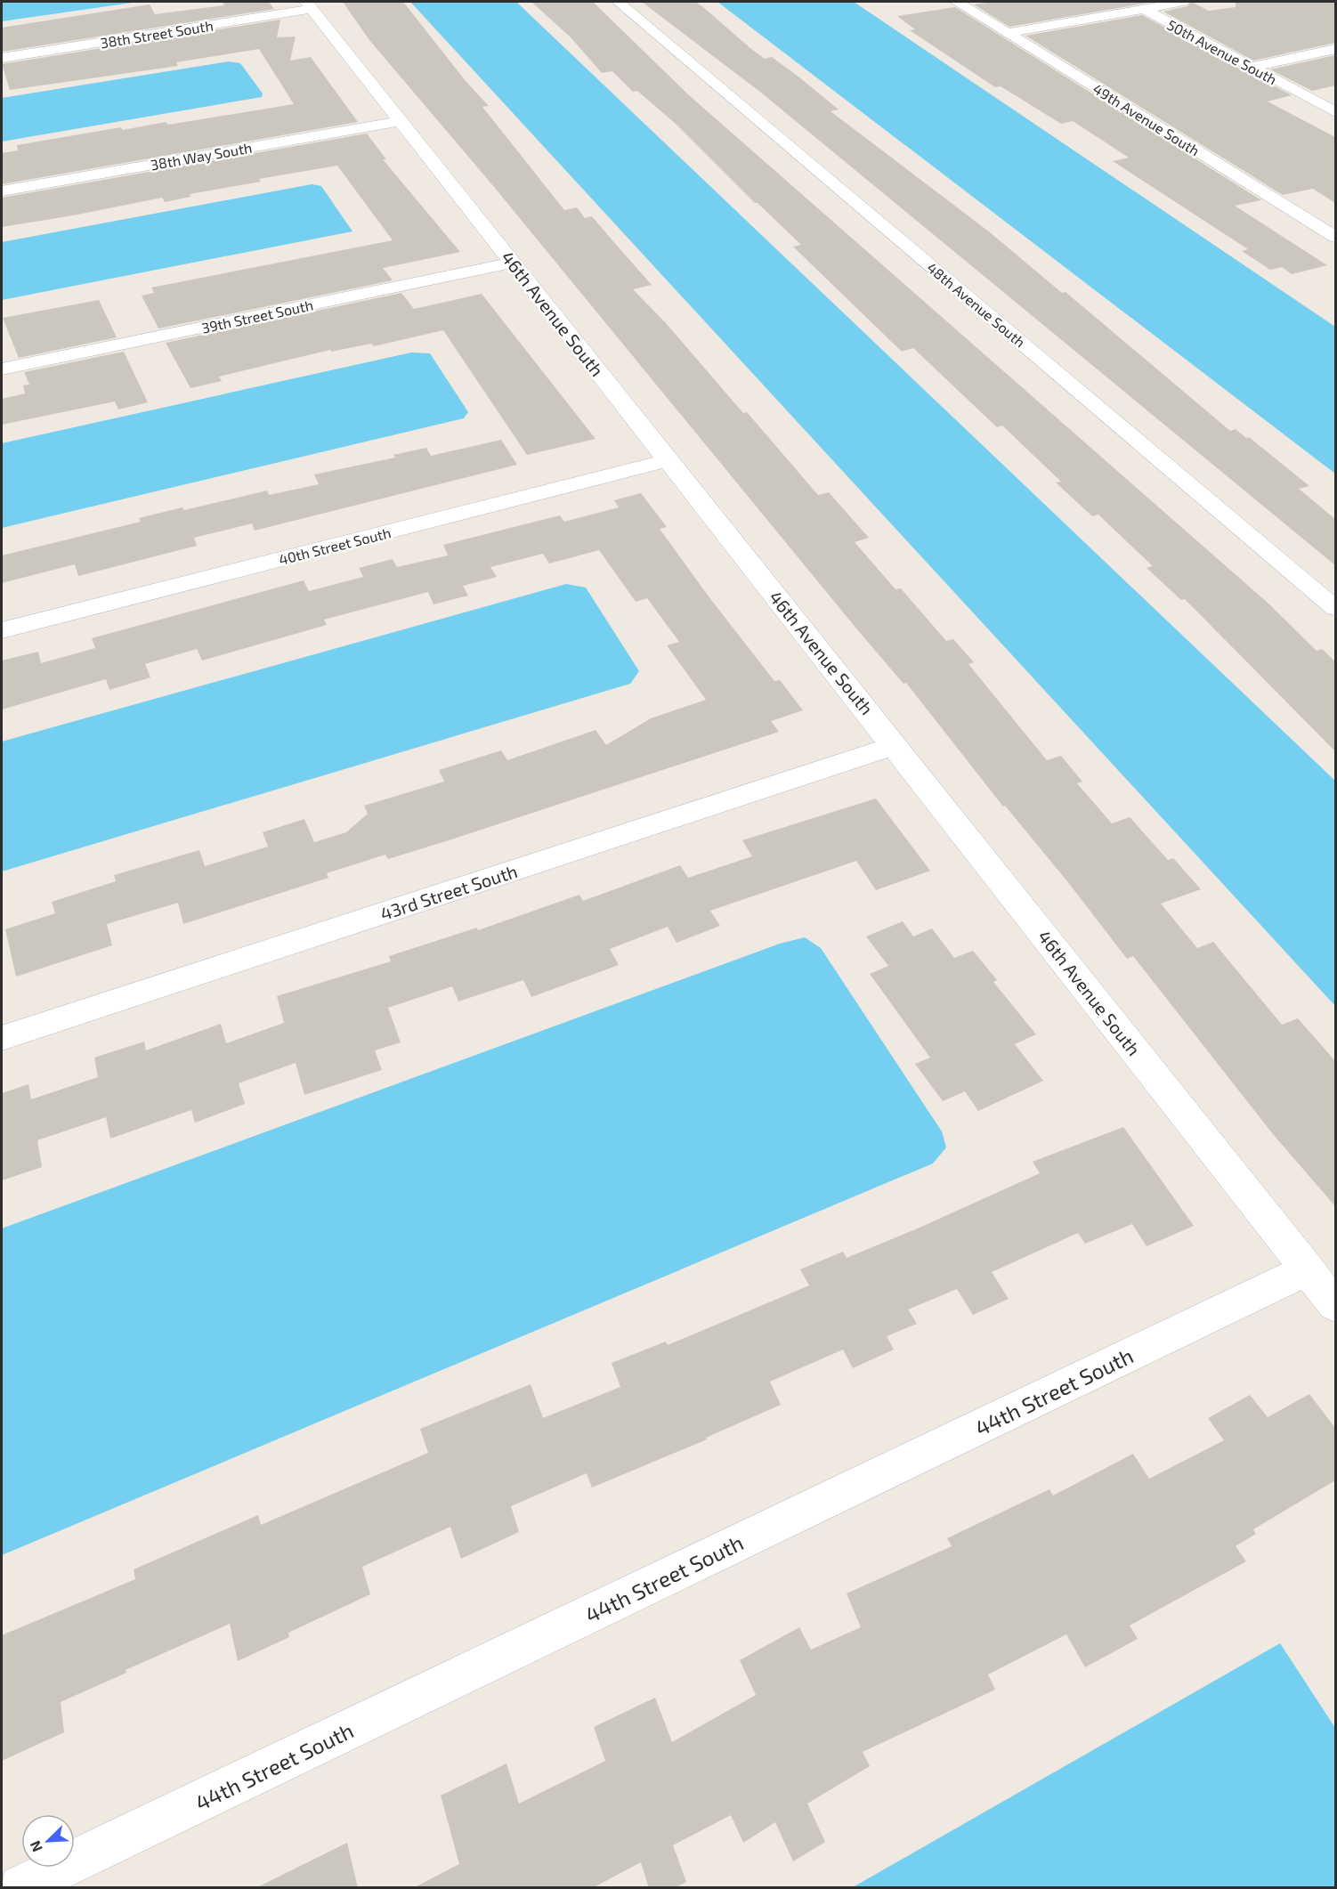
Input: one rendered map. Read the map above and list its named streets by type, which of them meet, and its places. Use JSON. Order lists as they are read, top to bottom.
{
  "streets": {
    "street": [
      "38th Street South",
      "50th Avenue South",
      "49th Avenue South",
      "38th Way South",
      "48th Avenue South",
      "46th Avenue South",
      "39th Street South",
      "40th Street South",
      "43rd Street South",
      "44th Street South"
    ]
  },
  "crossings": [
    ["38th Street South", "46th Avenue South"],
    ["38th Way South", "46th Avenue South"],
    ["46th Avenue South", "39th Street South"],
    ["46th Avenue South", "40th Street South"],
    ["46th Avenue South", "43rd Street South"],
    ["46th Avenue South", "44th Street South"]
  ],
  "north": "bottom left"
}
